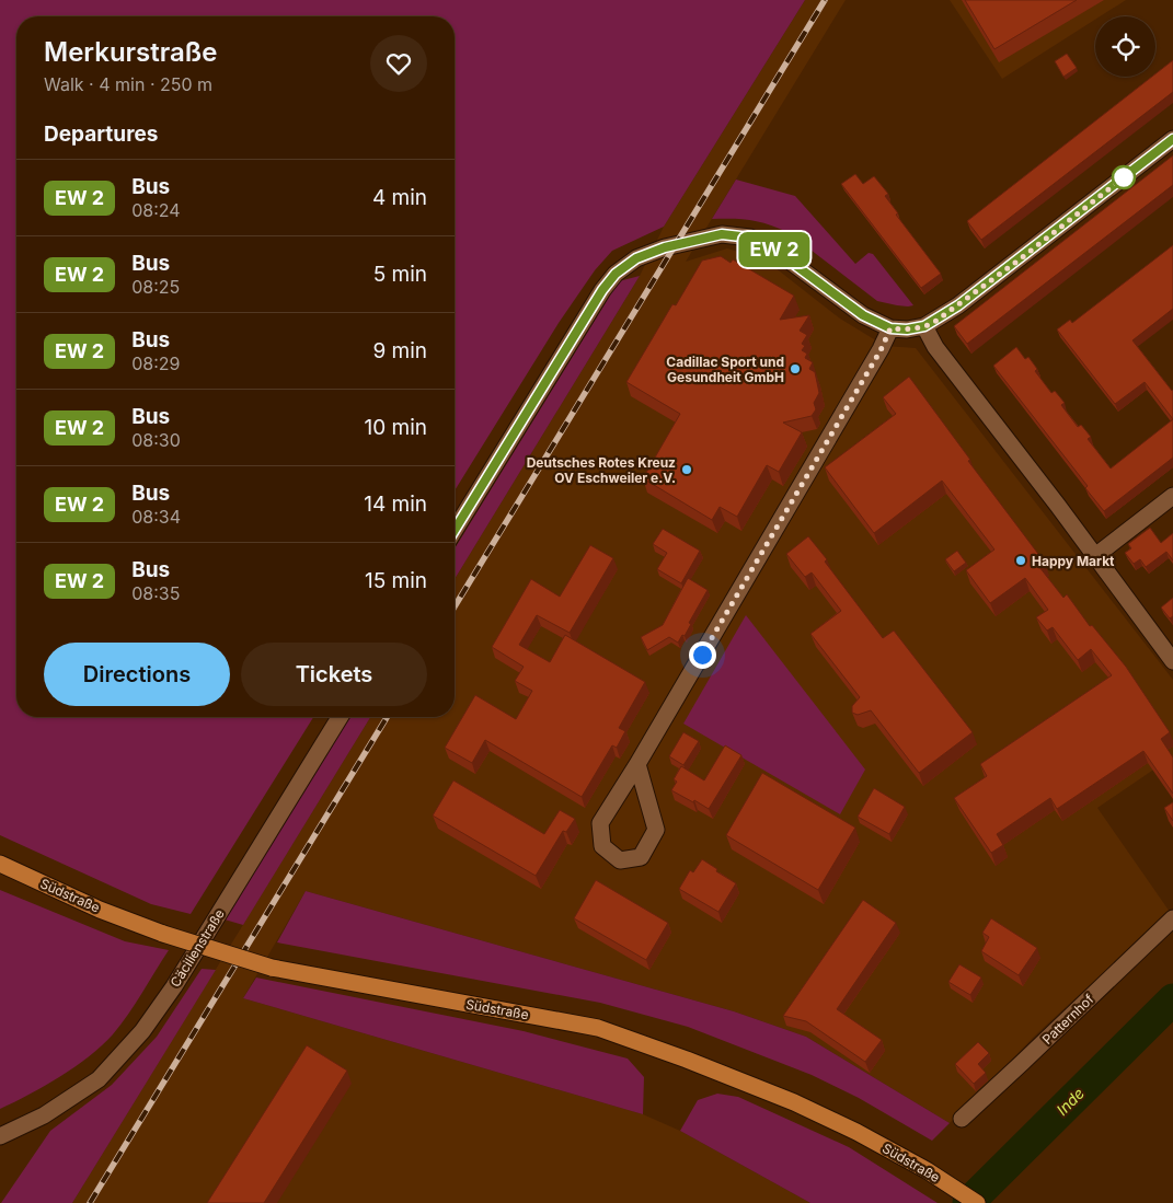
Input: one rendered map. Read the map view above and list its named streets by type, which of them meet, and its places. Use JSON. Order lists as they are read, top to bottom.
{
  "streets": {
    "main road": ["Südstraße"],
    "street": ["Cäcilienstraße", "Patternhof"]
  },
  "water": ["Inde"],
  "places": ["Cadillac Sport und Gesundheit GmbH", "Deutsches Rotes Kreuz OV Eschweiler e.V.", "Happy Markt"],
  "page": {
    "on_map": "EW 2",
    "heading": [
      ["Merkurstraße", "Walk · 4 min · 250 m"],
      "Departures"
    ],
    "list": [
      {
        "mark": "EW 2",
        "name": "Bus",
        "note": "08:24",
        "value": "4 min"
      },
      {
        "mark": "EW 2",
        "name": "Bus",
        "note": "08:25",
        "value": "5 min"
      },
      {
        "mark": "EW 2",
        "name": "Bus",
        "note": "08:29",
        "value": "9 min"
      },
      {
        "mark": "EW 2",
        "name": "Bus",
        "note": "08:30",
        "value": "10 min"
      },
      {
        "mark": "EW 2",
        "name": "Bus",
        "note": "08:34",
        "value": "14 min"
      },
      {
        "mark": "EW 2",
        "name": "Bus",
        "note": "08:35",
        "value": "15 min"
      }
    ],
    "buttons": ["Directions", "Tickets"]
  }
}
